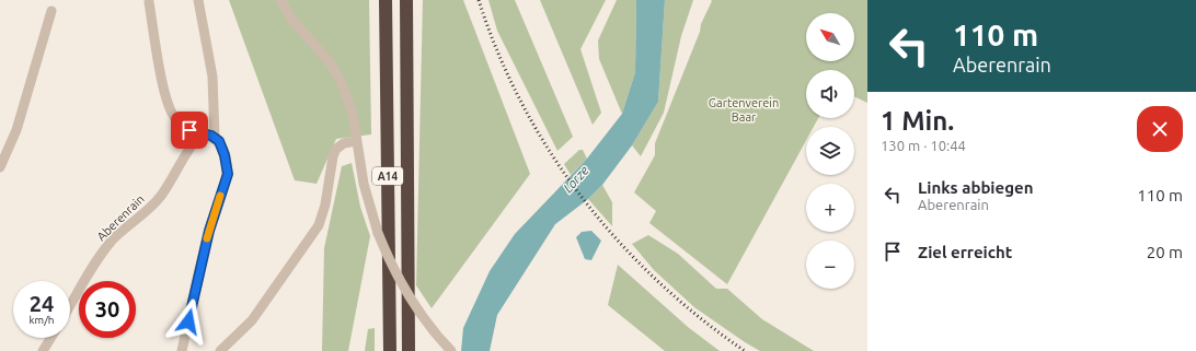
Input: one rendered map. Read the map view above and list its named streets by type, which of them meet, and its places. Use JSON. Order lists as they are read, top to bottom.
{
  "streets": {
    "highway": ["A14"],
    "street": ["Aberenrain"]
  },
  "water": ["Lorze"],
  "parks": ["Gartenverein Baar"],
  "north": "top left",
  "page": {
    "turn": ["110 m", "Aberenrain"],
    "map_buttons": ["+", "−"],
    "heading": ["1 Min.", "130 m · 10:44"],
    "list": [
      {
        "name": "Links abbiegen",
        "note": "Aberenrain",
        "value": "110 m"
      },
      {
        "name": "Ziel erreicht",
        "value": "20 m"
      }
    ],
    "speed": "24 km/h",
    "limit": "30"
  }
}
